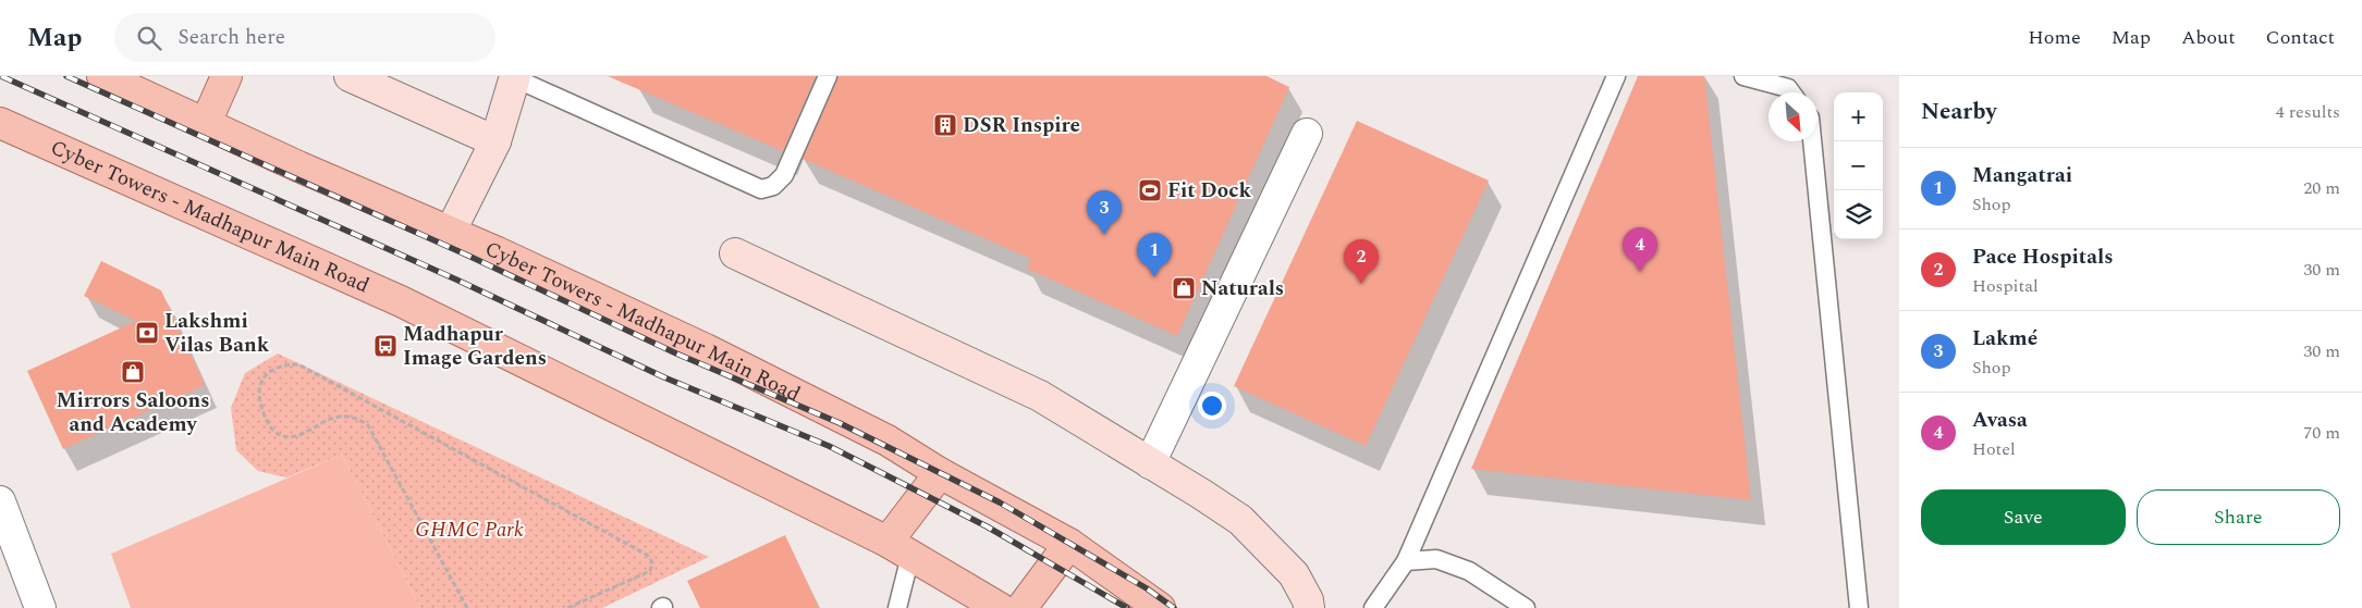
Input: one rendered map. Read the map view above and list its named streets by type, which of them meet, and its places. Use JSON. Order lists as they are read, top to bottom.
{
  "streets": {
    "main road": ["Cyber Towers - Madhapur Main Road"]
  },
  "parks": ["GHMC Park"],
  "places": {
    "building": ["DSR Inspire"],
    "sports": ["Fit Dock"],
    "shop": ["Naturals", "Mirrors Saloons and Academy"],
    "bank": ["Lakshmi Vilas Bank"],
    "bus stop": ["Madhapur Image Gardens"]
  },
  "north": "bottom right",
  "page": {
    "header": "Map",
    "search": "Search here",
    "nav": [
      "Home",
      "Map",
      "About",
      "Contact"
    ],
    "heading": ["Nearby", "4 results"],
    "map_buttons": ["+", "−"],
    "list": [
      {
        "mark": "1",
        "name": "Mangatrai",
        "note": "Shop",
        "value": "20 m"
      },
      {
        "mark": "2",
        "name": "Pace Hospitals",
        "note": "Hospital",
        "value": "30 m"
      },
      {
        "mark": "3",
        "name": "Lakmé",
        "note": "Shop",
        "value": "30 m"
      },
      {
        "mark": "4",
        "name": "Avasa",
        "note": "Hotel",
        "value": "70 m"
      }
    ],
    "pins": [
      "3",
      "4",
      "1",
      "2"
    ],
    "buttons": ["Save", "Share"]
  }
}
